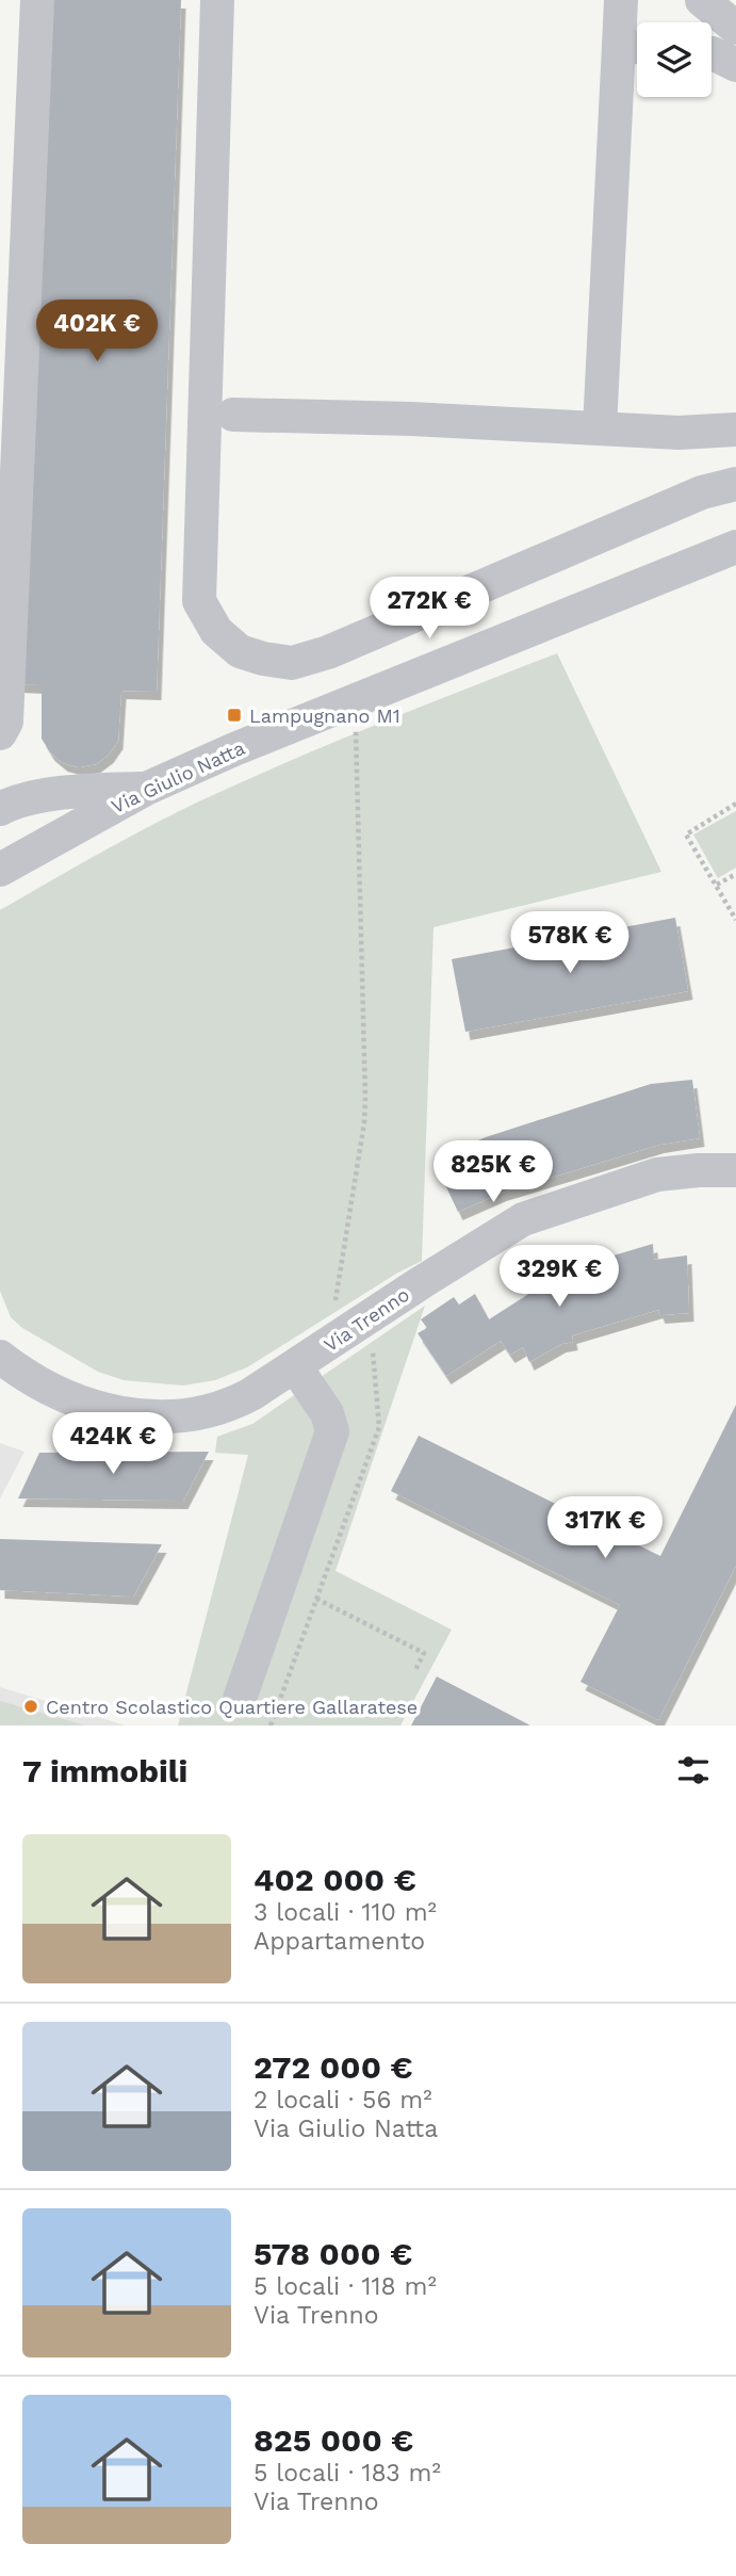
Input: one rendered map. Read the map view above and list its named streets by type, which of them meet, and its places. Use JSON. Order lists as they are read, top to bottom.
{
  "streets": {
    "street": ["Via Giulio Natta", "Via Trenno"]
  },
  "places": {
    "transit": ["Lampugnano M1"],
    "other": ["Centro Scolastico Quartiere Gallaratese"]
  },
  "page": {
    "price": [
      "402K €",
      "272K €",
      "578K €",
      "825K €",
      "329K €",
      "424K €",
      "317K €"
    ],
    "heading": "7 immobili",
    "list": [
      {
        "name": "402 000 €",
        "note": "3 locali · 110 m² · Appartamento"
      },
      {
        "name": "272 000 €",
        "note": "2 locali · 56 m² · Via Giulio Natta"
      },
      {
        "name": "578 000 €",
        "note": "5 locali · 118 m² · Via Trenno"
      },
      {
        "name": "825 000 €",
        "note": "5 locali · 183 m² · Via Trenno"
      }
    ]
  }
}
